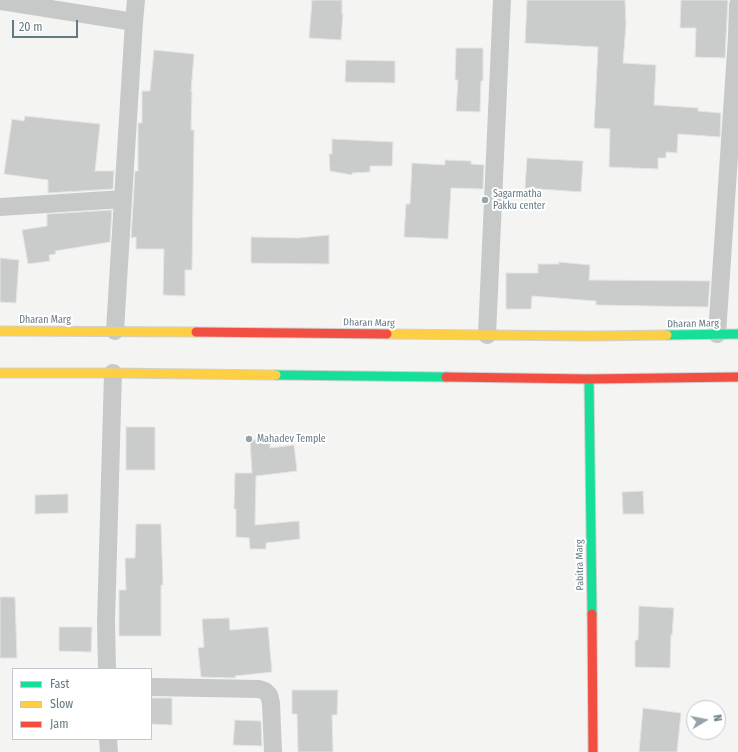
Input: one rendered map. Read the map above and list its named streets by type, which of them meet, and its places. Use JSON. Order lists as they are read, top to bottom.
{
  "streets": {
    "main road": ["Dharan Marg", "Pabitra Marg"]
  },
  "places": ["Sagarmatha Pakku center", "Mahadev Temple"],
  "legend": ["Fast", "Slow", "Jam"],
  "scale_bar": "20 m",
  "north": "right"
}
